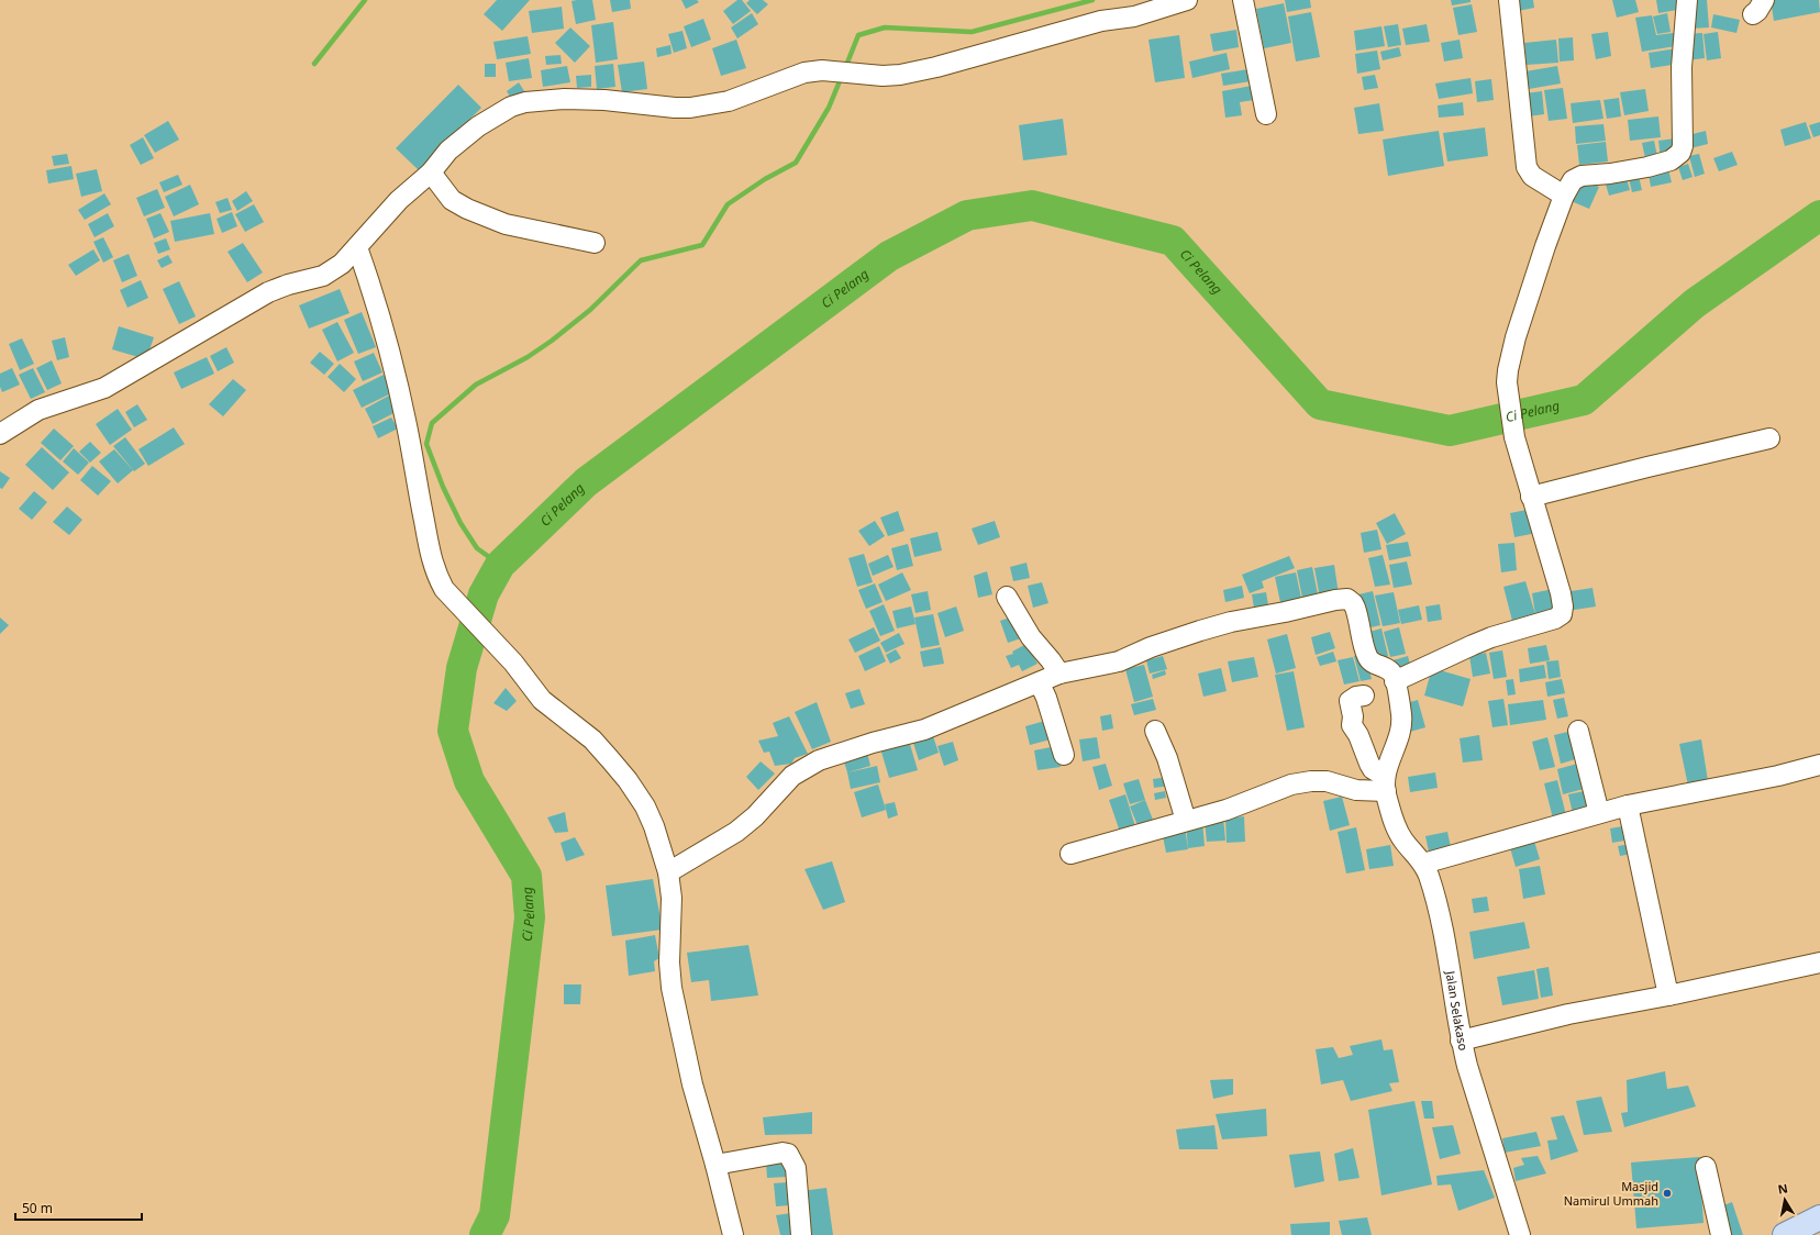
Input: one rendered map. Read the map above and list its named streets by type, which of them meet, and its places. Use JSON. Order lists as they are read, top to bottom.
{
  "streets": {
    "street": ["Jalan Selakaso"]
  },
  "water": ["Ci Pelang"],
  "places": ["Masjid Namirul Ummah"],
  "scale_bar": "50 m",
  "north": "top"
}
